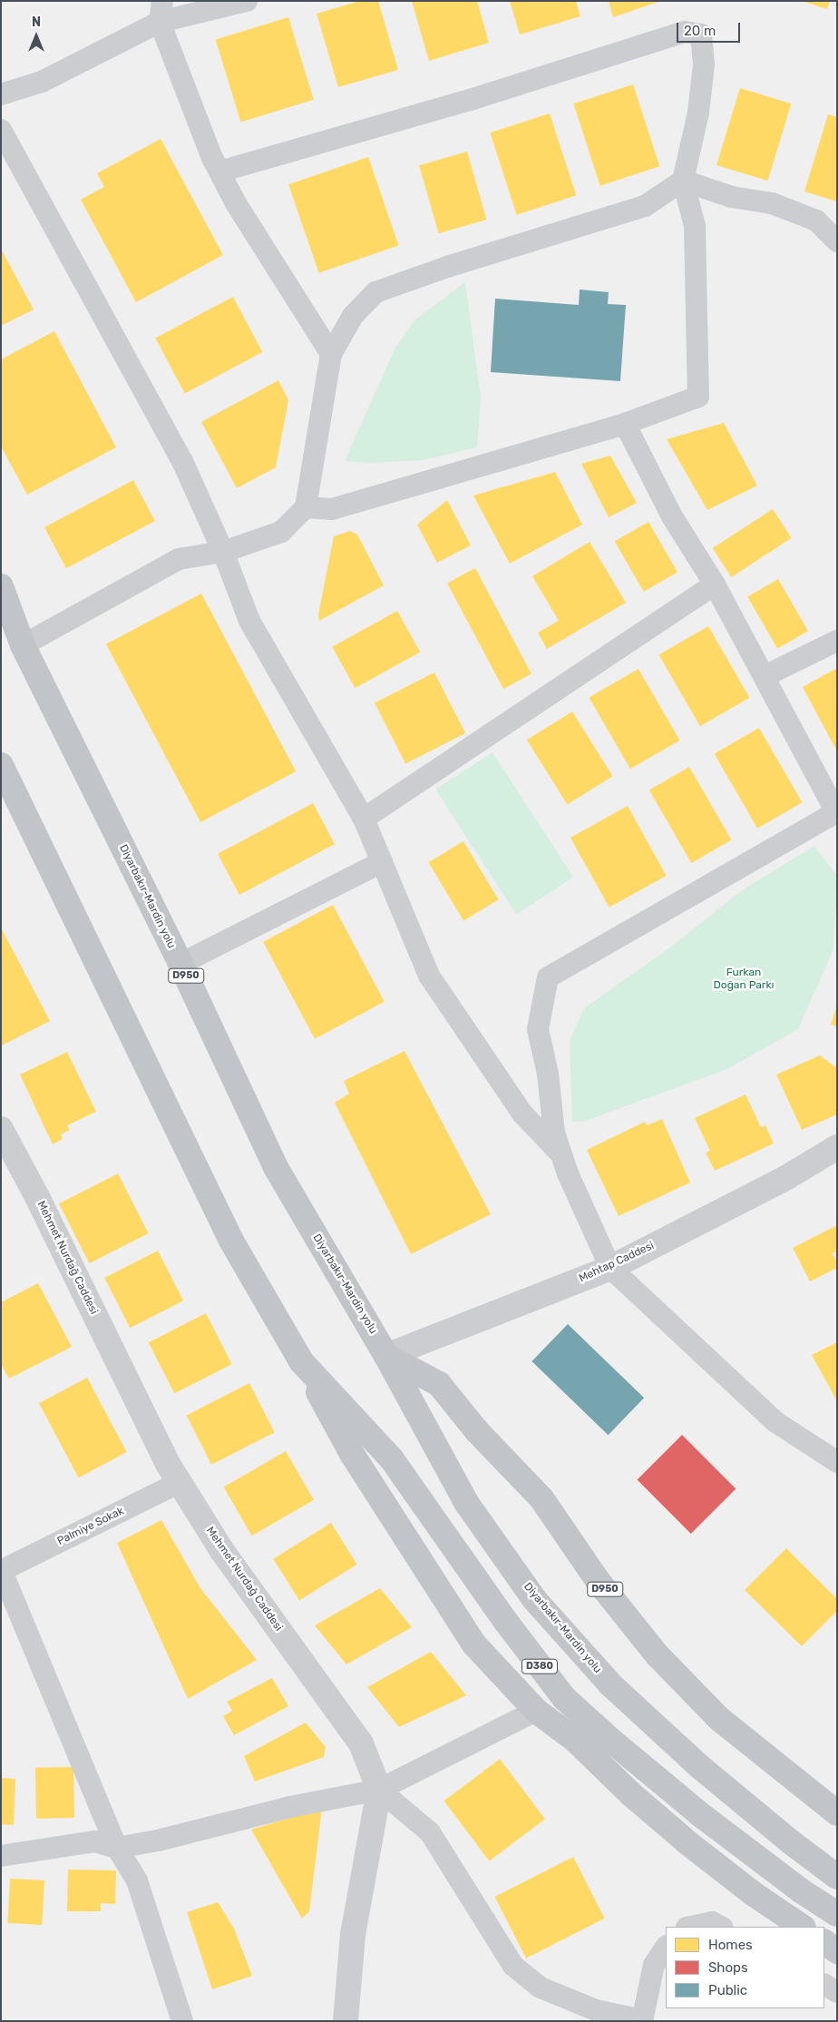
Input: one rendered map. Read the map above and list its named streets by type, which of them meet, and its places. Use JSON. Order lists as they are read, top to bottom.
{
  "streets": {
    "highway": ["Diyarbakır-Mardin yolu", "D950", "D380"],
    "street": ["Mehmet Nurdağ Caddesi", "Mehtap Caddesi", "Palmiye Sokak"]
  },
  "crossings": [
    ["Diyarbakır-Mardin yolu", "D950"],
    ["Diyarbakır-Mardin yolu", "Mehtap Caddesi"],
    ["D950", "Mehtap Caddesi"],
    ["Mehmet Nurdağ Caddesi", "Palmiye Sokak"]
  ],
  "parks": ["Furkan Doğan Parkı"],
  "legend": ["Homes", "Shops", "Public"],
  "scale_bar": "20 m",
  "north": "top"
}
